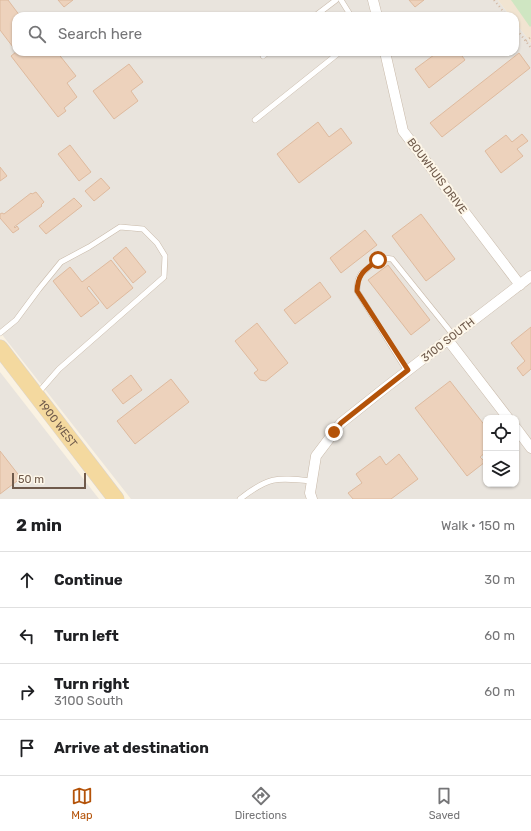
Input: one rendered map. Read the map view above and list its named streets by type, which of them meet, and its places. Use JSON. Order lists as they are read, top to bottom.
{
  "streets": {
    "main road": ["1900 WEST"],
    "street": ["BOUWHUIS DRIVE", "3100 SOUTH"]
  },
  "crossings": [
    ["BOUWHUIS DRIVE", "3100 SOUTH"]
  ],
  "scale_bar": "50 m",
  "page": {
    "search": "Search here",
    "scale": "50 m",
    "heading": ["2 min", "Walk · 150 m"],
    "list": [
      ["Continue", "30 m"],
      ["Turn left", "60 m"],
      ["Turn right", "3100 South", "60 m"],
      "Arrive at destination"
    ],
    "nav": ["Map", "Directions", "Saved"]
  }
}
